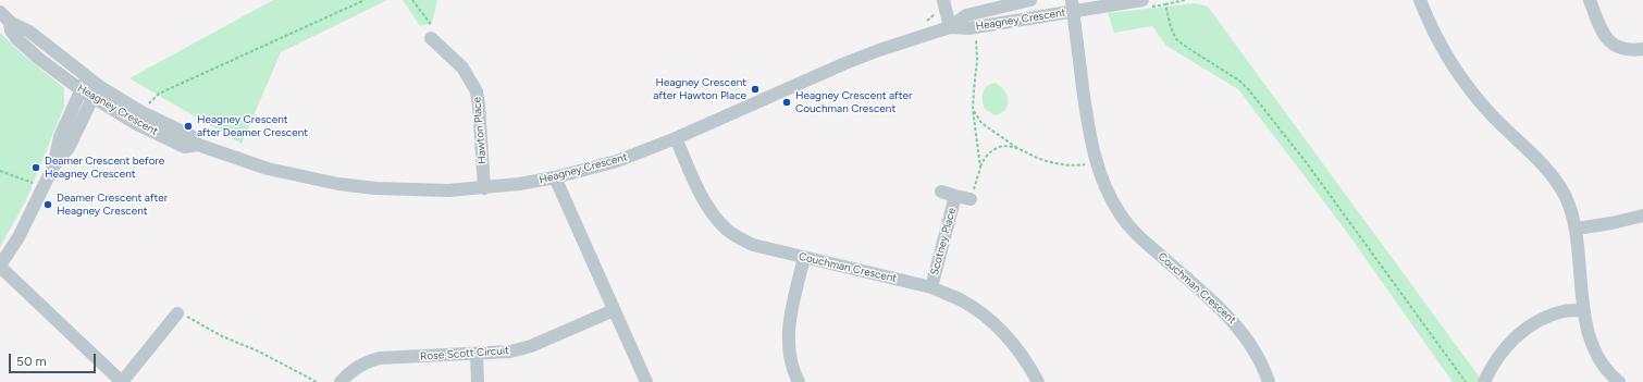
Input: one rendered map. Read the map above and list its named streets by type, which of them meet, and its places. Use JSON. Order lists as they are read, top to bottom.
{
  "streets": {
    "street": [
      "Heagney Crescent",
      "Hawton Place",
      "Scotney Place",
      "Couchman Crescent",
      "Rose Scott Circuit"
    ]
  },
  "crossings": [
    ["Heagney Crescent", "Hawton Place"],
    ["Heagney Crescent", "Couchman Crescent"],
    ["Scotney Place", "Couchman Crescent"]
  ],
  "places": [
    "Heagney Crescent after Hawton Place",
    "Heagney Crescent after Couchman Crescent",
    "Heagney Crescent after Deamer Crescent",
    "Deamer Crescent before Heagney Crescent",
    "Deamer Crescent after Heagney Crescent"
  ],
  "scale_bar": "50 m"
}
